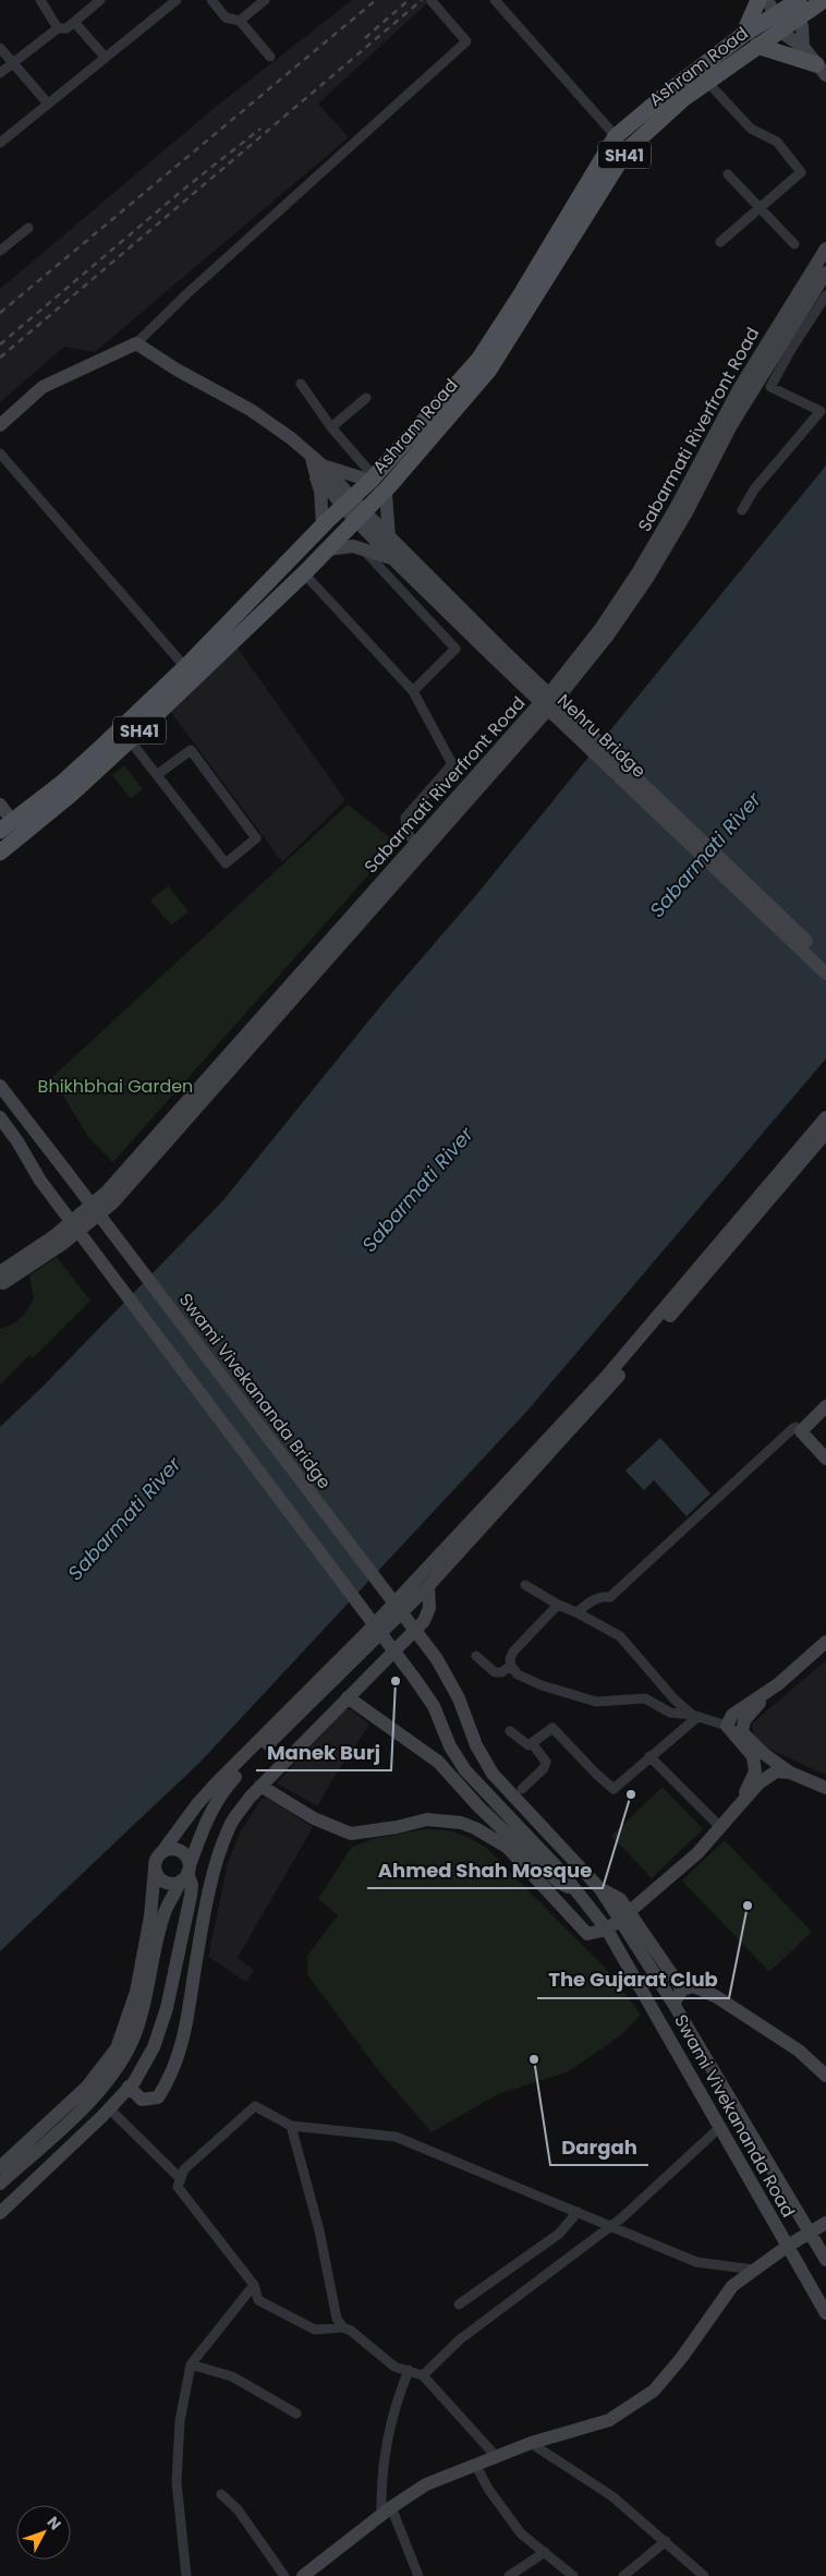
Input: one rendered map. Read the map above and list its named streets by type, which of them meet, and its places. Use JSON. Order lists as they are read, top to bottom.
{
  "streets": {
    "main road": [
      "Ashram Road",
      "SH41",
      "Sabarmati Riverfront Road",
      "Nehru Bridge",
      "Swami Vivekananda Bridge",
      "Swami Vivekananda Road"
    ]
  },
  "crossings": [
    ["Ashram Road", "Nehru Bridge"]
  ],
  "water": ["Sabarmati River"],
  "parks": ["Bhikhbhai Garden"],
  "places": [
    "Manek Burj",
    "Ahmed Shah Mosque",
    "The Gujarat Club",
    "Dargah"
  ],
  "north": "top right"
}
